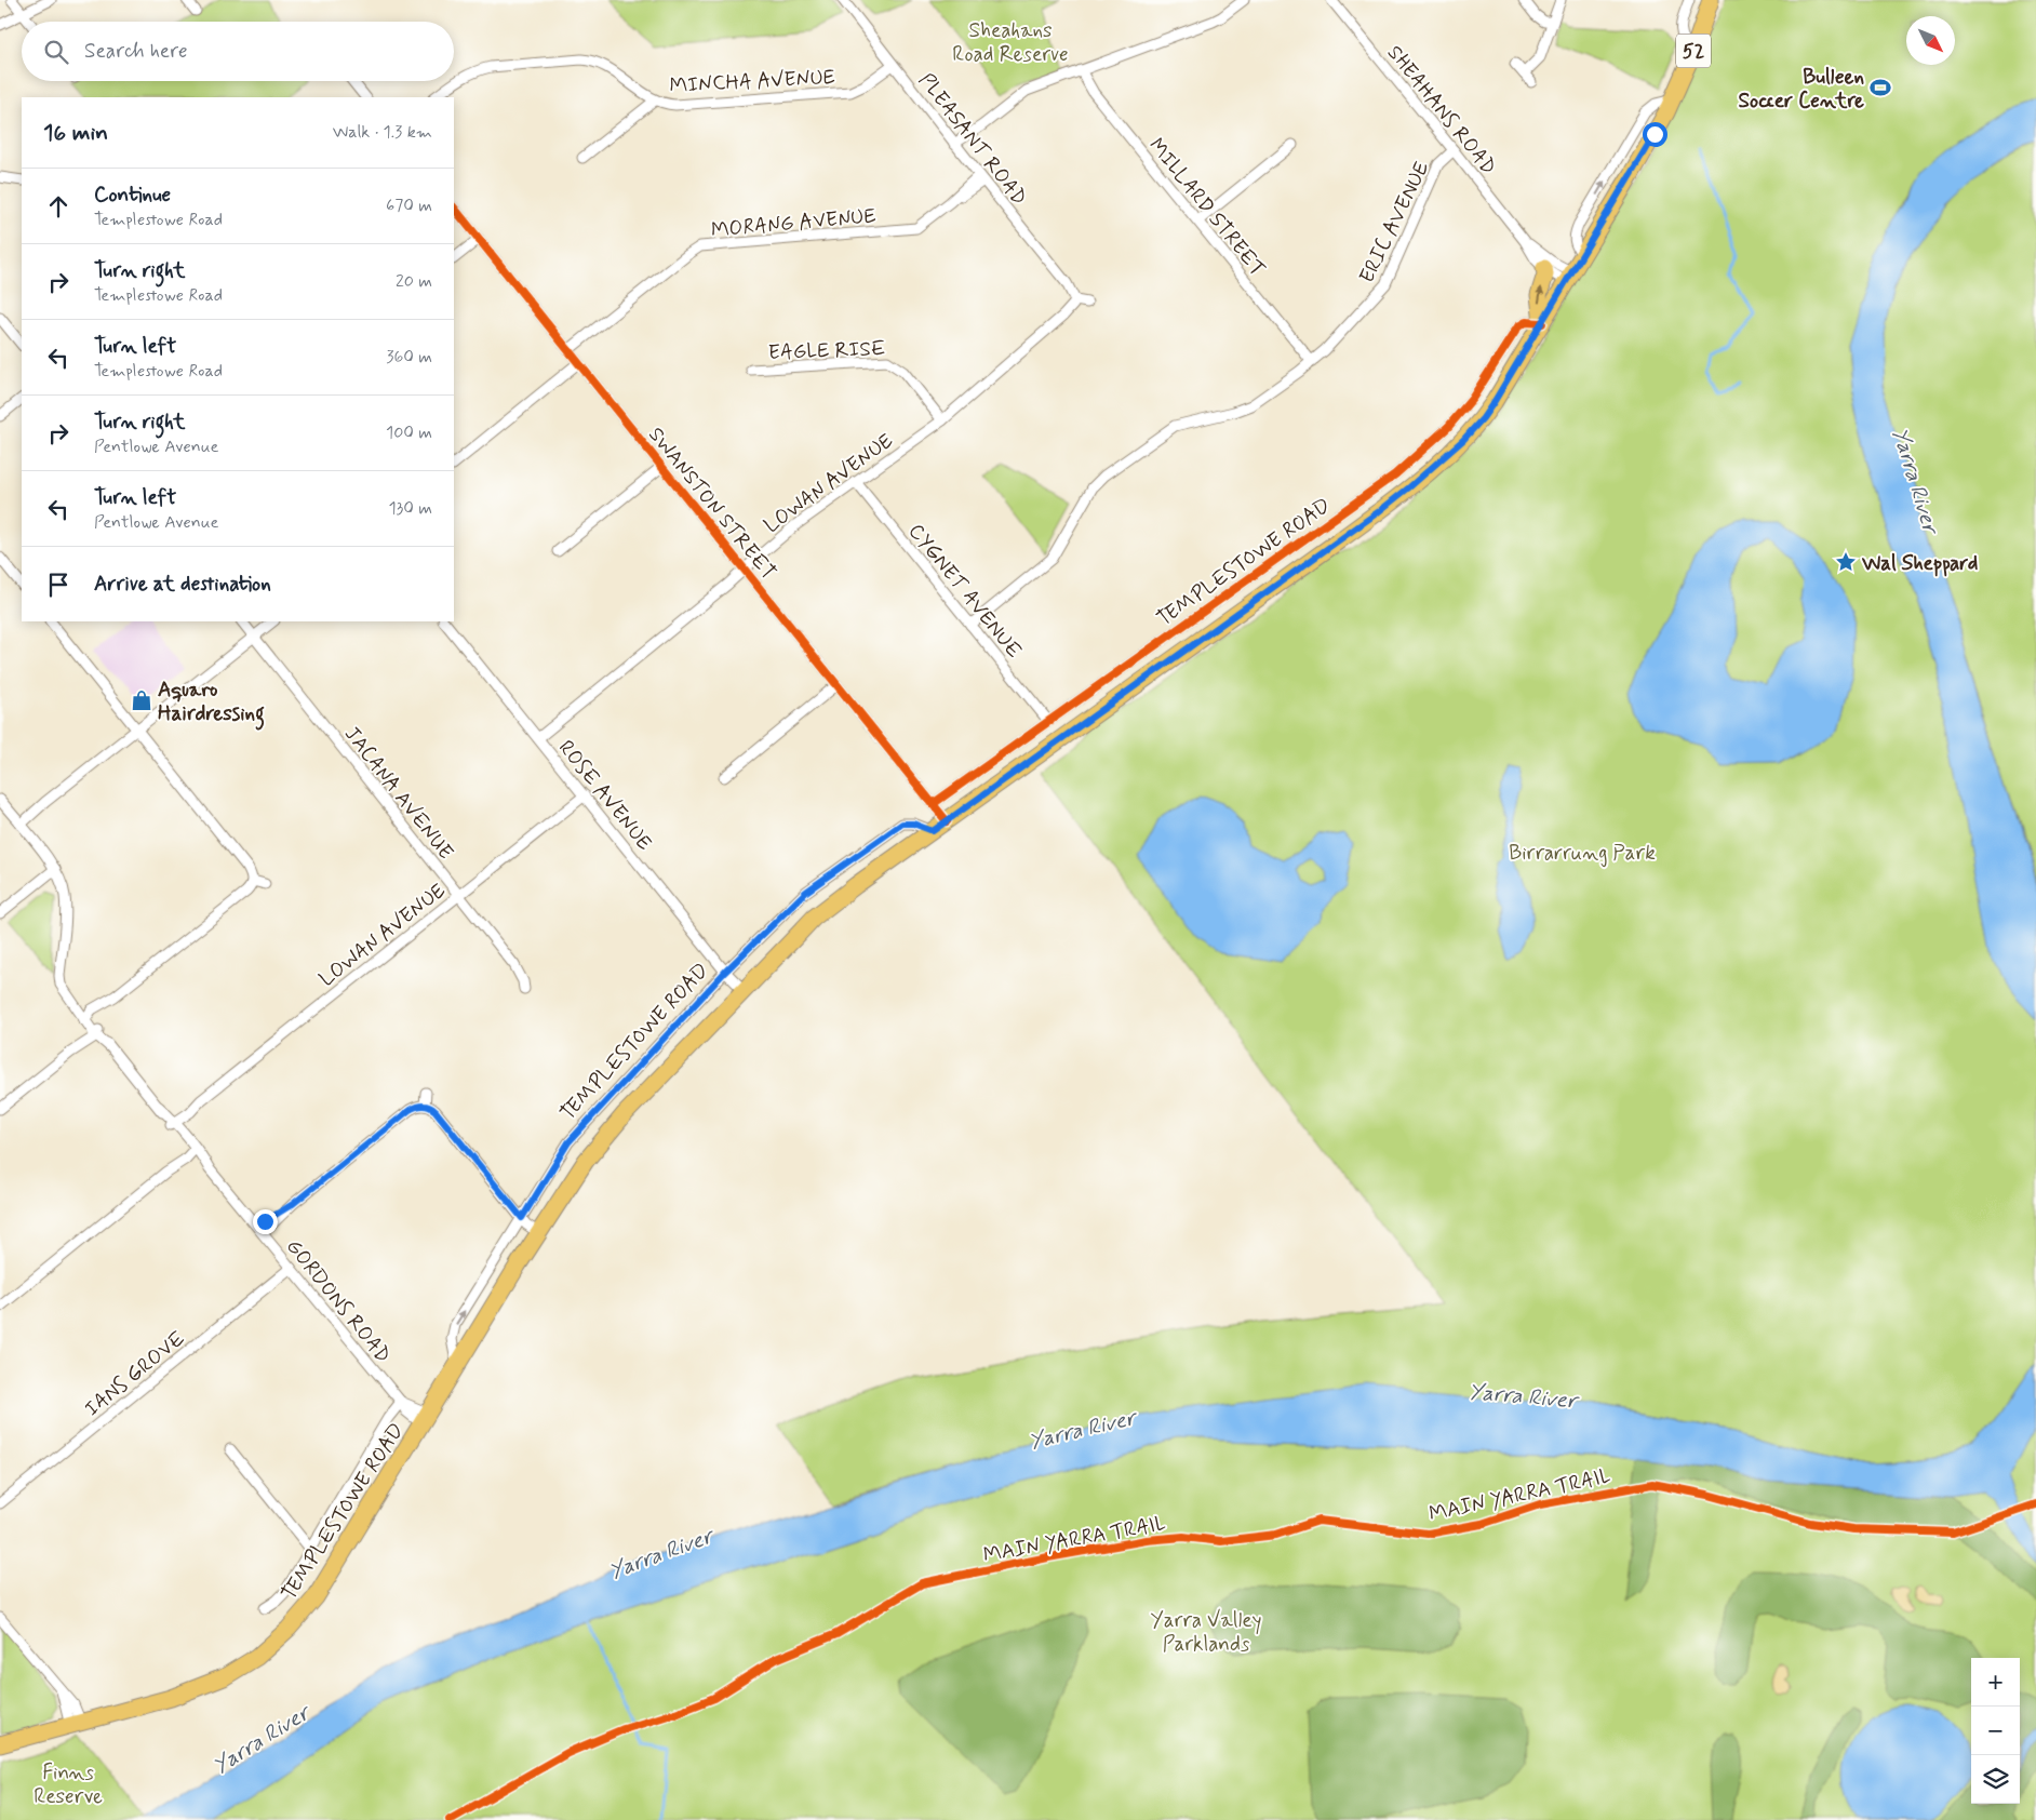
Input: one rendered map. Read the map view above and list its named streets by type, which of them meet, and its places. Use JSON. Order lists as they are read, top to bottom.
{
  "streets": {
    "main road": ["52", "TEMPLESTOWE ROAD"],
    "street": [
      "MINCHA AVENUE",
      "SHEAHANS ROAD",
      "PLEASANT ROAD",
      "MILLARD STREET",
      "MORANG AVENUE",
      "ERIC AVENUE",
      "EAGLE RISE",
      "LOWAN AVENUE",
      "SWANSTON STREET",
      "CYGNET AVENUE",
      "JACANA AVENUE",
      "ROSE AVENUE",
      "GORDONS ROAD",
      "IANS GROVE"
    ],
    "cycle path": ["MAIN YARRA TRAIL"]
  },
  "crossings": [
    ["MINCHA AVENUE", "PLEASANT ROAD"],
    ["SHEAHANS ROAD", "ERIC AVENUE"],
    ["SHEAHANS ROAD", "TEMPLESTOWE ROAD"],
    ["PLEASANT ROAD", "MORANG AVENUE"],
    ["PLEASANT ROAD", "LOWAN AVENUE"],
    ["MILLARD STREET", "ERIC AVENUE"],
    ["MORANG AVENUE", "SWANSTON STREET"],
    ["ERIC AVENUE", "CYGNET AVENUE"],
    ["EAGLE RISE", "LOWAN AVENUE"],
    ["LOWAN AVENUE", "SWANSTON STREET"],
    ["LOWAN AVENUE", "CYGNET AVENUE"],
    ["LOWAN AVENUE", "JACANA AVENUE"],
    ["LOWAN AVENUE", "ROSE AVENUE"],
    ["LOWAN AVENUE", "GORDONS ROAD"],
    ["SWANSTON STREET", "TEMPLESTOWE ROAD"],
    ["TEMPLESTOWE ROAD", "CYGNET AVENUE"],
    ["TEMPLESTOWE ROAD", "ROSE AVENUE"],
    ["TEMPLESTOWE ROAD", "GORDONS ROAD"],
    ["GORDONS ROAD", "IANS GROVE"]
  ],
  "water": ["Yarra River"],
  "parks": [
    "Sheahans Road Reserve",
    "Birrarrung Park",
    "Yarra Valley Parklands",
    "Finns Reserve"
  ],
  "places": {
    "sports": ["Bulleen Soccer Centre"],
    "place": ["Wal Sheppard"],
    "shop": ["Aquaro Hairdressing"]
  },
  "north": "bottom right",
  "page": {
    "search": "Search here",
    "heading": ["16 min", "Walk · 1.3 km"],
    "list": [
      ["Continue", "Templestowe Road", "670 m"],
      ["Turn right", "Templestowe Road", "20 m"],
      ["Turn left", "Templestowe Road", "360 m"],
      ["Turn right", "Pentlowe Avenue", "100 m"],
      ["Turn left", "Pentlowe Avenue", "130 m"],
      "Arrive at destination"
    ],
    "map_buttons": ["+", "−"]
  }
}
